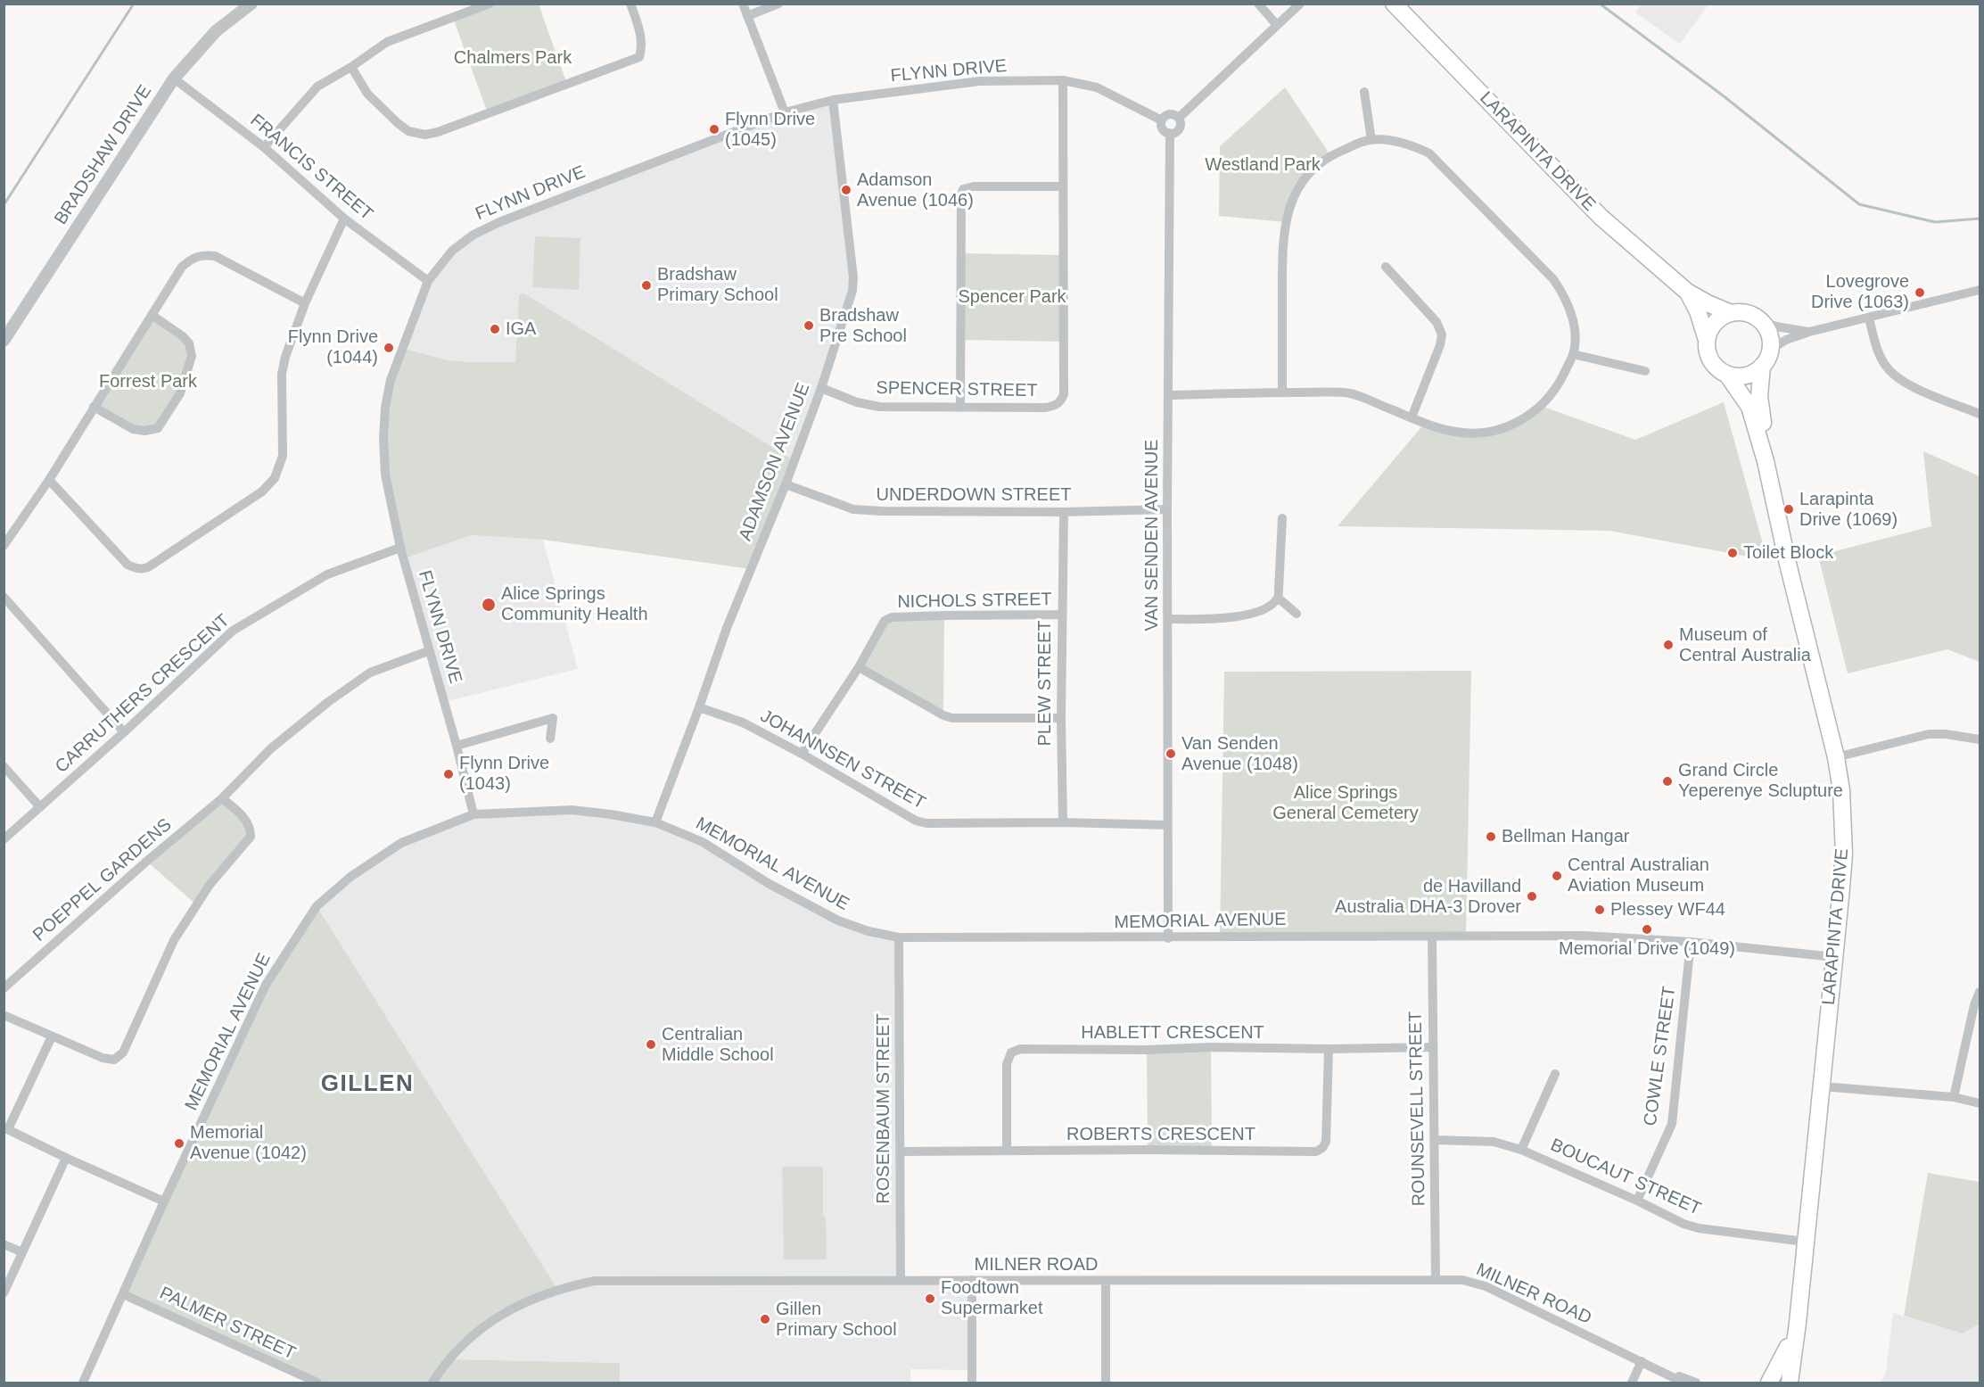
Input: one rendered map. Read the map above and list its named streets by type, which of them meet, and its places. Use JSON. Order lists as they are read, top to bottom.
{
  "streets": {
    "main road": ["LARAPINTA DRIVE"],
    "street": [
      "FLYNN DRIVE",
      "BRADSHAW DRIVE",
      "FRANCIS STREET",
      "SPENCER STREET",
      "ADAMSON AVENUE",
      "UNDERDOWN STREET",
      "VAN SENDEN AVENUE",
      "NICHOLS STREET",
      "PLEW STREET",
      "CARRUTHERS CRESCENT",
      "JOHANNSEN STREET",
      "MEMORIAL AVENUE",
      "POEPPEL GARDENS",
      "HABLETT CRESCENT",
      "COWLE STREET",
      "ROSENBAUM STREET",
      "ROUNSEVELL STREET",
      "ROBERTS CRESCENT",
      "BOUCAUT STREET",
      "MILNER ROAD",
      "PALMER STREET"
    ]
  },
  "crossings": [
    ["FLYNN DRIVE", "FRANCIS STREET"],
    ["FLYNN DRIVE", "SPENCER STREET"],
    ["FLYNN DRIVE", "ADAMSON AVENUE"],
    ["FLYNN DRIVE", "VAN SENDEN AVENUE"],
    ["FLYNN DRIVE", "CARRUTHERS CRESCENT"],
    ["FLYNN DRIVE", "MEMORIAL AVENUE"],
    ["FLYNN DRIVE", "POEPPEL GARDENS"],
    ["LARAPINTA DRIVE", "MEMORIAL AVENUE"],
    ["LARAPINTA DRIVE", "BOUCAUT STREET"],
    ["BRADSHAW DRIVE", "FRANCIS STREET"],
    ["SPENCER STREET", "ADAMSON AVENUE"],
    ["ADAMSON AVENUE", "UNDERDOWN STREET"],
    ["ADAMSON AVENUE", "JOHANNSEN STREET"],
    ["ADAMSON AVENUE", "MEMORIAL AVENUE"],
    ["UNDERDOWN STREET", "VAN SENDEN AVENUE"],
    ["UNDERDOWN STREET", "PLEW STREET"],
    ["VAN SENDEN AVENUE", "JOHANNSEN STREET"],
    ["VAN SENDEN AVENUE", "MEMORIAL AVENUE"],
    ["NICHOLS STREET", "PLEW STREET"],
    ["NICHOLS STREET", "JOHANNSEN STREET"],
    ["PLEW STREET", "JOHANNSEN STREET"],
    ["MEMORIAL AVENUE", "COWLE STREET"],
    ["MEMORIAL AVENUE", "ROSENBAUM STREET"],
    ["MEMORIAL AVENUE", "ROUNSEVELL STREET"],
    ["MEMORIAL AVENUE", "PALMER STREET"],
    ["HABLETT CRESCENT", "ROUNSEVELL STREET"],
    ["HABLETT CRESCENT", "ROBERTS CRESCENT"],
    ["COWLE STREET", "BOUCAUT STREET"],
    ["ROSENBAUM STREET", "ROBERTS CRESCENT"],
    ["ROSENBAUM STREET", "MILNER ROAD"],
    ["ROUNSEVELL STREET", "BOUCAUT STREET"],
    ["ROUNSEVELL STREET", "MILNER ROAD"]
  ],
  "districts": ["GILLEN"],
  "parks": [
    "Chalmers Park",
    "Westland Park",
    "Spencer Park",
    "Forrest Park",
    "Alice Springs General Cemetery"
  ],
  "places": [
    "Flynn Drive (1045)",
    "Adamson Avenue (1046)",
    "Bradshaw Primary School",
    "Lovegrove Drive (1063)",
    "Bradshaw Pre School",
    "IGA",
    "Flynn Drive (1044)",
    "Larapinta Drive (1069)",
    "Toilet Block",
    "Alice Springs Community Health",
    "Museum of Central Australia",
    "Van Senden Avenue (1048)",
    "Flynn Drive (1043)",
    "Grand Circle Yeperenye Sclupture",
    "Bellman Hangar",
    "Central Australian Aviation Museum",
    "de Havilland Australia DHA-3 Drover",
    "Plessey WF44",
    "Memorial Drive (1049)",
    "Centralian Middle School",
    "Memorial Avenue (1042)",
    "Foodtown Supermarket",
    "Gillen Primary School"
  ]
}
